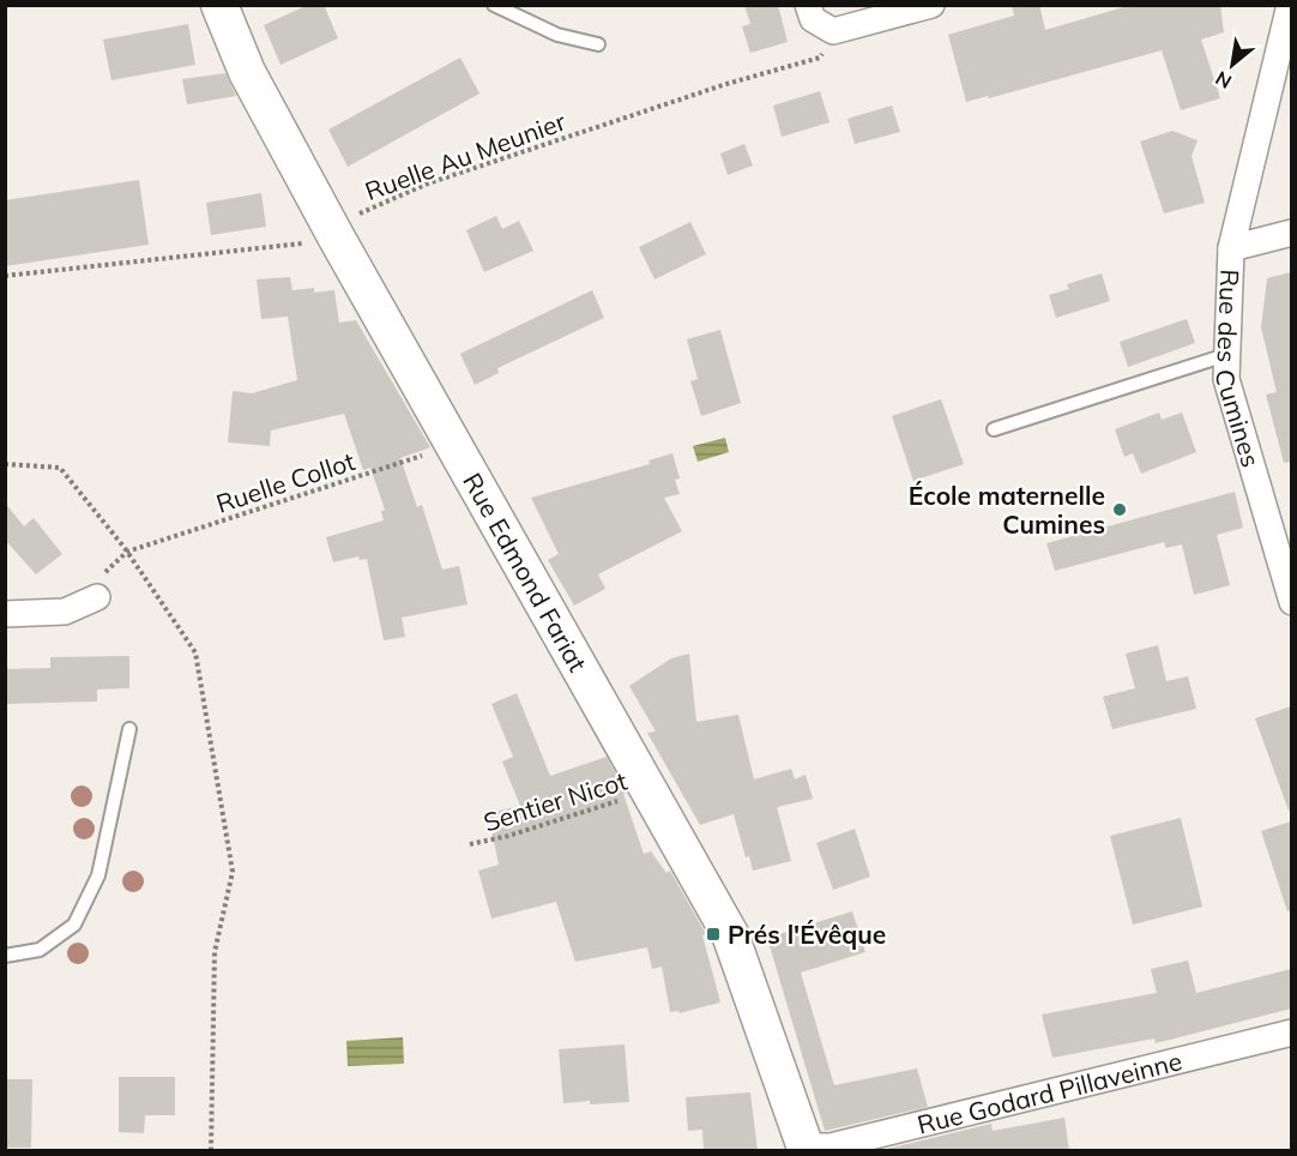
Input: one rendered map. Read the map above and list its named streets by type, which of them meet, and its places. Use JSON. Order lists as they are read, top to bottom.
{
  "streets": {
    "street": ["Rue des Cumines", "Rue Edmond Fariat", "Rue Godard Pillaveinne"],
    "path": ["Ruelle Au Meunier", "Ruelle Collot", "Sentier Nicot"]
  },
  "crossings": [
    ["Ruelle Au Meunier", "Rue Edmond Fariat"],
    ["Ruelle Collot", "Rue Edmond Fariat"],
    ["Rue Edmond Fariat", "Sentier Nicot"],
    ["Rue Edmond Fariat", "Rue Godard Pillaveinne"]
  ],
  "places": {
    "other": ["École maternelle Cumines"],
    "transit": ["Prés l'Évêque"]
  },
  "north": "bottom left"
}
